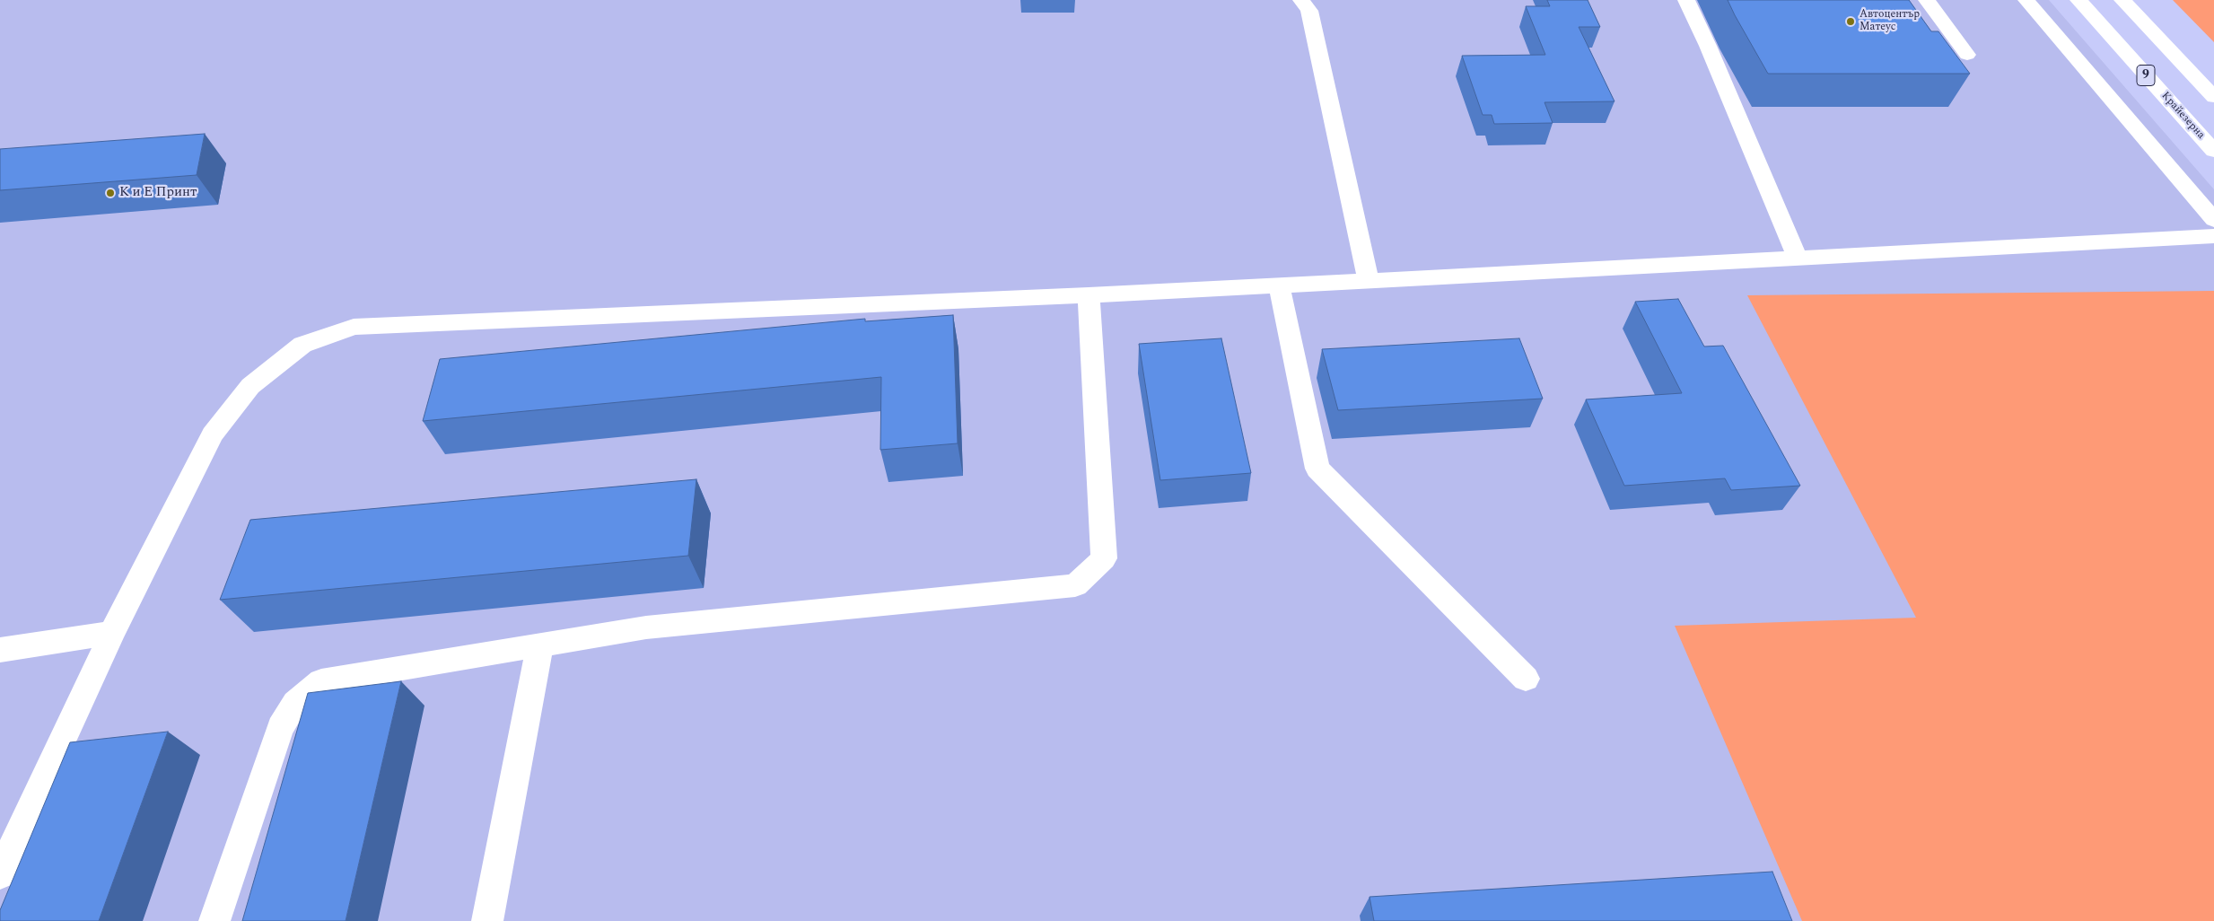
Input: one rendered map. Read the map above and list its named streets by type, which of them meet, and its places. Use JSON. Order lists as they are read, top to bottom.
{
  "streets": {
    "main road": ["9", "Крайезерна"]
  },
  "places": ["Автоцентър Матеус", "К и Е Принт"]
}
